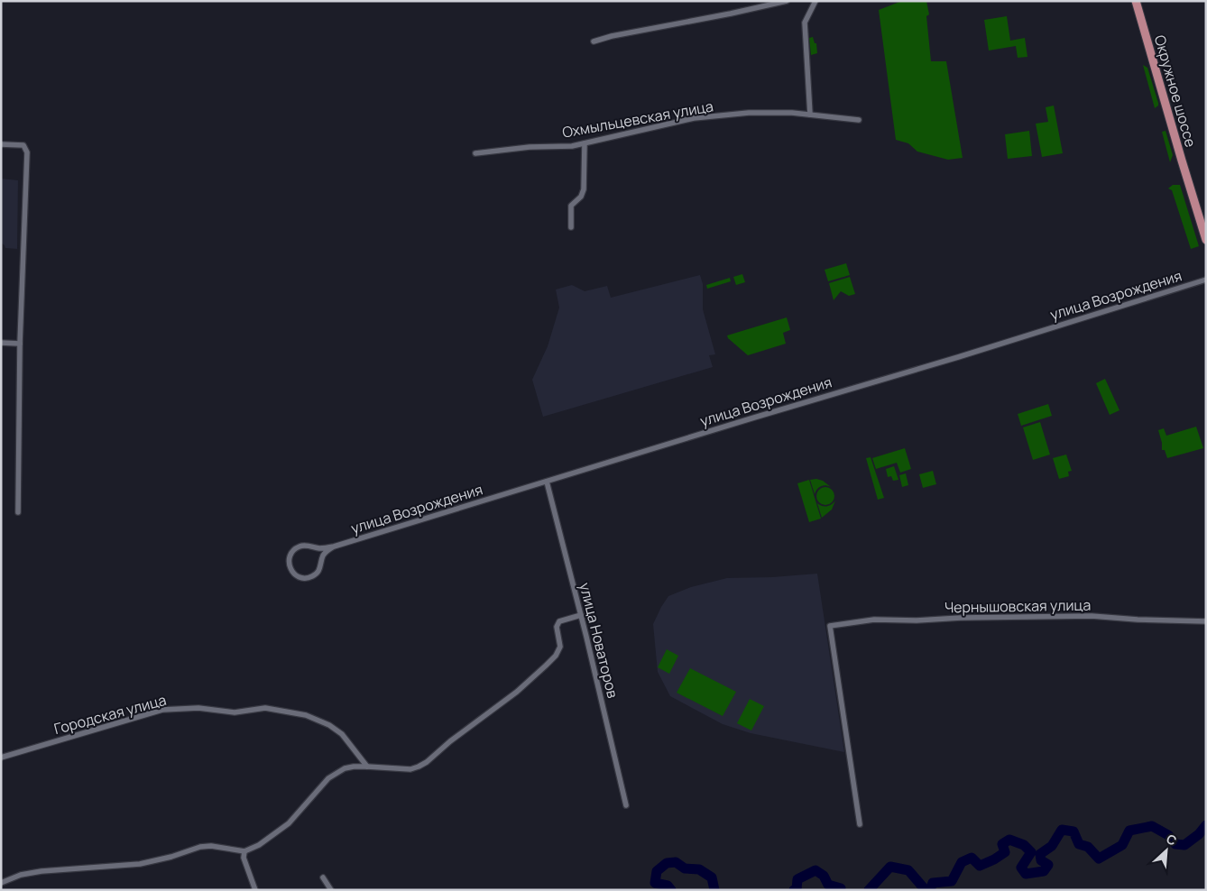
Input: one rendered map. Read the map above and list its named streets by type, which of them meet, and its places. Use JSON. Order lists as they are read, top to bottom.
{
  "streets": {
    "main road": ["Окружное шоссе"],
    "street": [
      "Охмыльцевская улица",
      "улица Возрождения",
      "Чернышовская улица",
      "улица Новаторов",
      "Городская улица"
    ]
  },
  "crossings": [
    ["улица Возрождения", "улица Новаторов"]
  ],
  "north": "top right"
}
